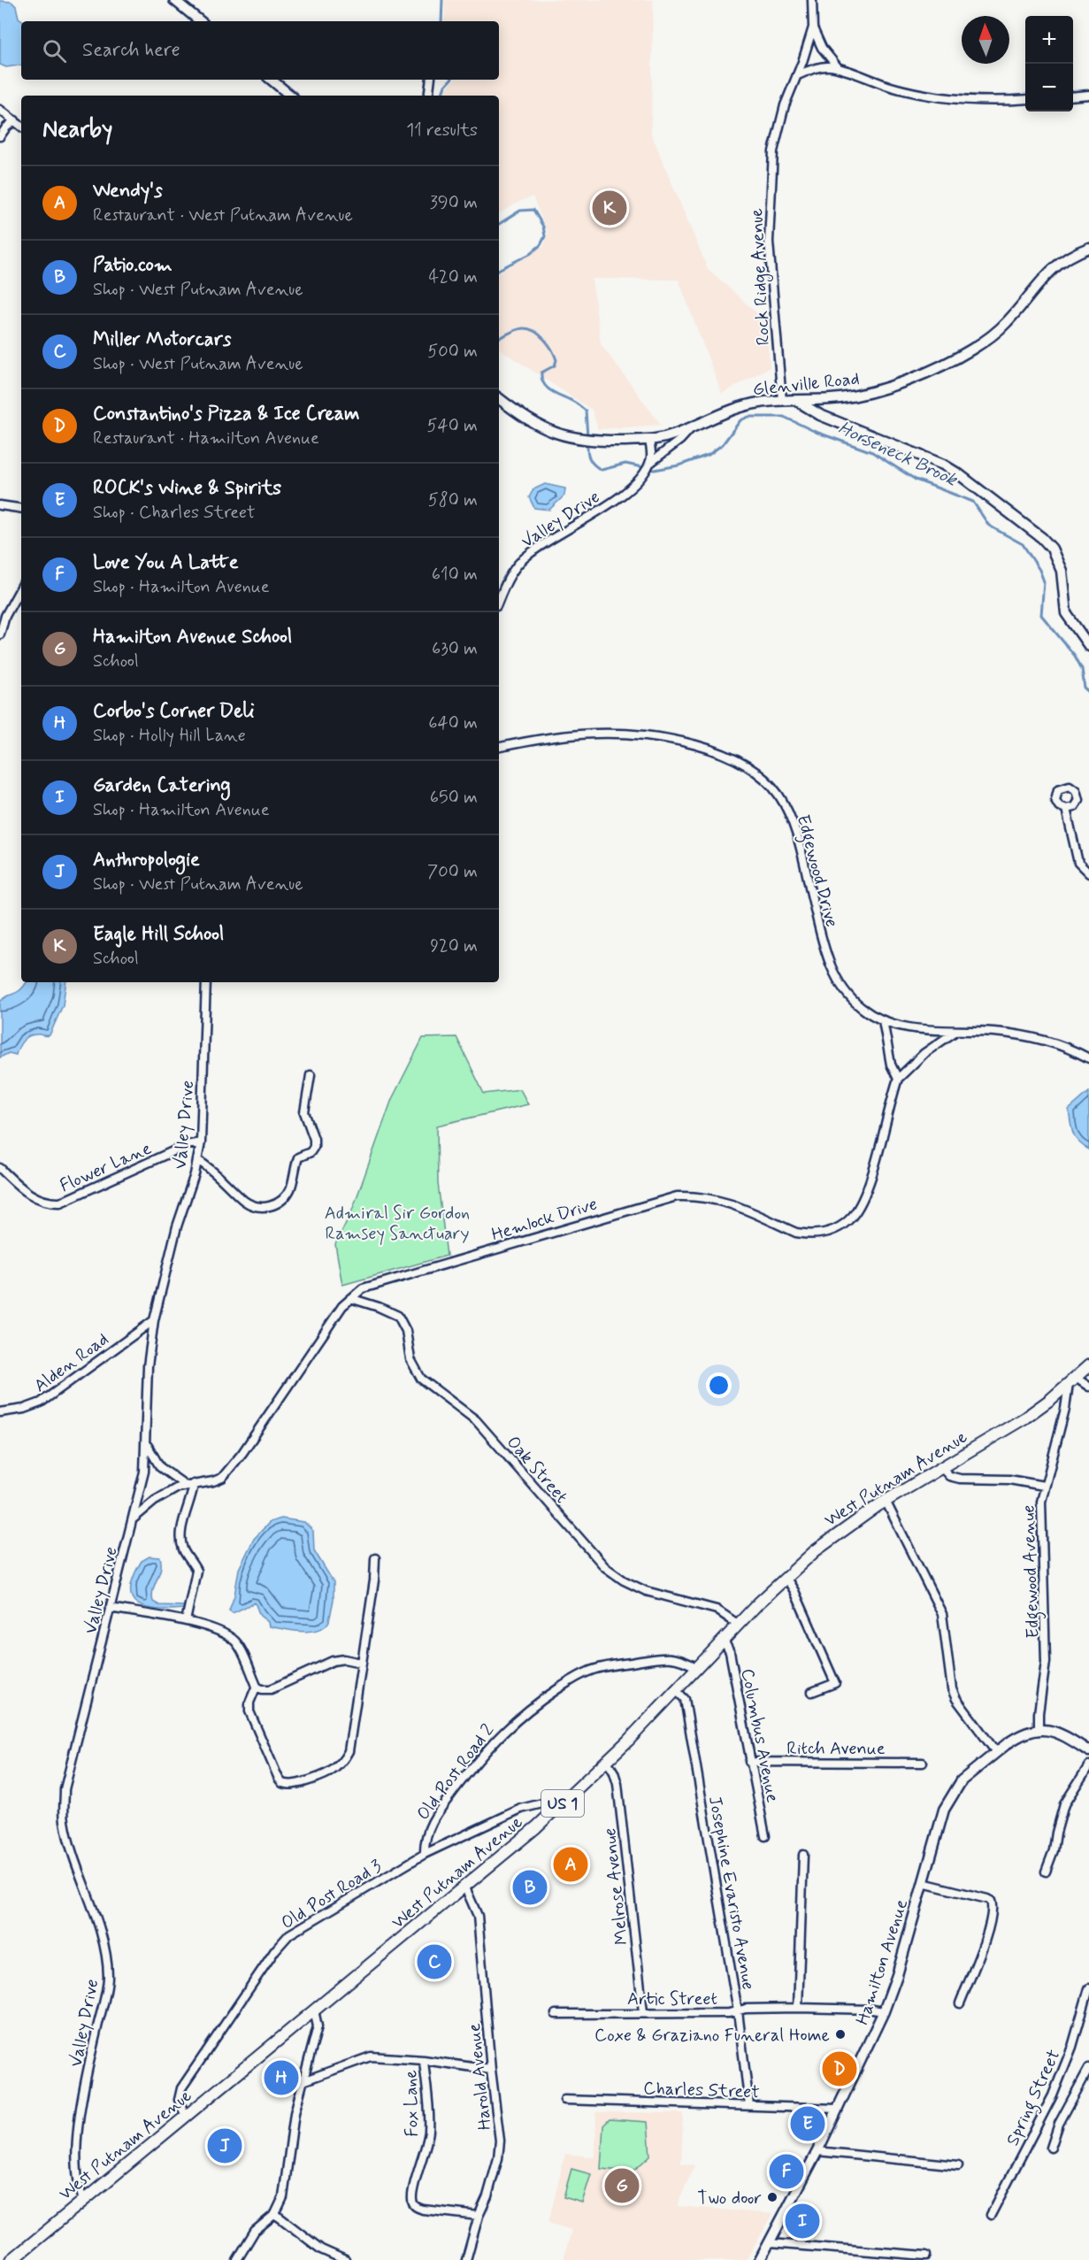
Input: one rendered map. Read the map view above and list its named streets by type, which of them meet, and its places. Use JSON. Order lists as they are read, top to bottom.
{
  "streets": {
    "main road": [
      "Glenville Road",
      "West Putnam Avenue",
      "US 1",
      "Hamilton Avenue"
    ],
    "street": [
      "Rock Ridge Avenue",
      "Valley Drive",
      "Edgewood Drive",
      "Flower Lane",
      "Hemlock Drive",
      "Alden Road",
      "Oak Street",
      "Edgewood Avenue",
      "Columbus Avenue",
      "Ritch Avenue",
      "Old Post Road 2",
      "Melrose Avenue",
      "Josephine Evaristo Avenue",
      "Old Post Road 3",
      "Artic Street",
      "Harold Avenue",
      "Charles Street",
      "Spring Street",
      "Fox Lane"
    ]
  },
  "crossings": [
    ["Rock Ridge Avenue", "Glenville Road"],
    ["Glenville Road", "Valley Drive"],
    ["Valley Drive", "Flower Lane"],
    ["Valley Drive", "Hemlock Drive"],
    ["Valley Drive", "Alden Road"],
    ["Valley Drive", "West Putnam Avenue"],
    ["Edgewood Drive", "Hemlock Drive"],
    ["Hemlock Drive", "Oak Street"],
    ["Oak Street", "West Putnam Avenue"],
    ["West Putnam Avenue", "Edgewood Avenue"],
    ["West Putnam Avenue", "Columbus Avenue"],
    ["West Putnam Avenue", "Old Post Road 2"],
    ["West Putnam Avenue", "Melrose Avenue"],
    ["West Putnam Avenue", "Josephine Evaristo Avenue"],
    ["West Putnam Avenue", "Old Post Road 3"],
    ["West Putnam Avenue", "Harold Avenue"],
    ["Edgewood Avenue", "Hamilton Avenue"],
    ["Columbus Avenue", "Ritch Avenue"],
    ["Old Post Road 2", "Old Post Road 3"],
    ["Melrose Avenue", "Artic Street"],
    ["Josephine Evaristo Avenue", "Artic Street"],
    ["Josephine Evaristo Avenue", "Charles Street"],
    ["Hamilton Avenue", "Artic Street"],
    ["Hamilton Avenue", "Charles Street"],
    ["Harold Avenue", "Fox Lane"]
  ],
  "water": ["Horseneck Brook"],
  "parks": ["Admiral Sir Gordon Ramsey Sanctuary"],
  "places": ["Coxe & Graziano Funeral Home", "Two door"],
  "north": "top",
  "page": {
    "map_buttons": ["+", "−"],
    "search": "Search here",
    "heading": ["Nearby", "11 results"],
    "list": [
      {
        "mark": "A",
        "name": "Wendy's",
        "note": "Restaurant · West Putnam Avenue",
        "value": "390 m"
      },
      {
        "mark": "B",
        "name": "Patio.com",
        "note": "Shop · West Putnam Avenue",
        "value": "420 m"
      },
      {
        "mark": "C",
        "name": "Miller Motorcars",
        "note": "Shop · West Putnam Avenue",
        "value": "500 m"
      },
      {
        "mark": "D",
        "name": "Constantino's Pizza & Ice Cream",
        "note": "Restaurant · Hamilton Avenue",
        "value": "540 m"
      },
      {
        "mark": "E",
        "name": "ROCK's Wine & Spirits",
        "note": "Shop · Charles Street",
        "value": "580 m"
      },
      {
        "mark": "F",
        "name": "Love You A Latte",
        "note": "Shop · Hamilton Avenue",
        "value": "610 m"
      },
      {
        "mark": "G",
        "name": "Hamilton Avenue School",
        "note": "School",
        "value": "630 m"
      },
      {
        "mark": "H",
        "name": "Corbo's Corner Deli",
        "note": "Shop · Holly Hill Lane",
        "value": "640 m"
      },
      {
        "mark": "I",
        "name": "Garden Catering",
        "note": "Shop · Hamilton Avenue",
        "value": "650 m"
      },
      {
        "mark": "J",
        "name": "Anthropologie",
        "note": "Shop · West Putnam Avenue",
        "value": "700 m"
      },
      {
        "mark": "K",
        "name": "Eagle Hill School",
        "note": "School",
        "value": "920 m"
      }
    ],
    "pins": [
      "K",
      "A",
      "B",
      "C",
      "D",
      "H",
      "E",
      "J",
      "F",
      "G",
      "I"
    ]
  }
}
